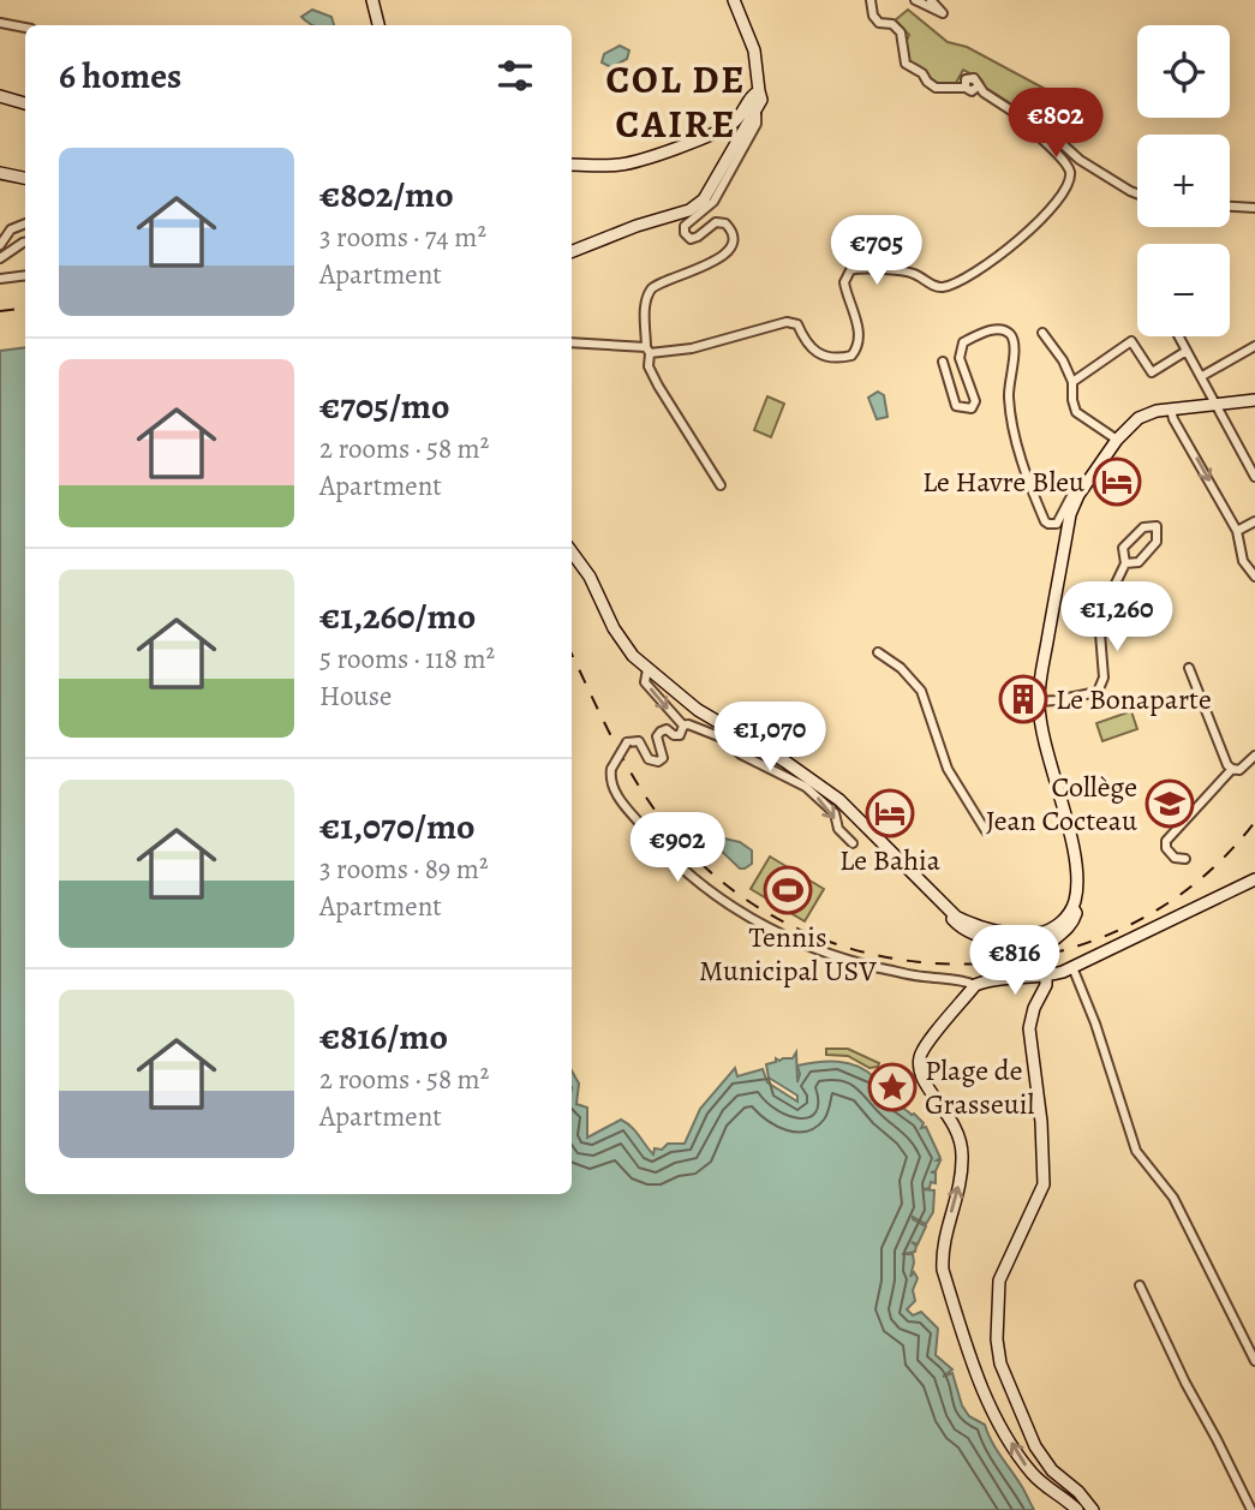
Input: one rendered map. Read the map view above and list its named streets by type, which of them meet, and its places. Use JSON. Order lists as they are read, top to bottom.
{
  "districts": ["COL DE CAIRE"],
  "places": {
    "hotel": ["Le Havre Bleu", "Le Bahia"],
    "building": ["Le Bonaparte"],
    "school or university": ["Collège Jean Cocteau"],
    "sports": ["Tennis Municipal USV"],
    "place": ["Plage de Grasseuil"]
  },
  "page": {
    "map_buttons": ["+", "−"],
    "heading": "6 homes",
    "price": [
      "€802",
      "€705",
      "€1,260",
      "€1,070",
      "€902",
      "€816"
    ],
    "list": [
      {
        "name": "€802/mo",
        "note": "3 rooms · 74 m² · Apartment"
      },
      {
        "name": "€705/mo",
        "note": "2 rooms · 58 m² · Apartment"
      },
      {
        "name": "€1,260/mo",
        "note": "5 rooms · 118 m² · House"
      },
      {
        "name": "€1,070/mo",
        "note": "3 rooms · 89 m² · Apartment"
      },
      {
        "name": "€816/mo",
        "note": "2 rooms · 58 m² · Apartment"
      }
    ]
  }
}
